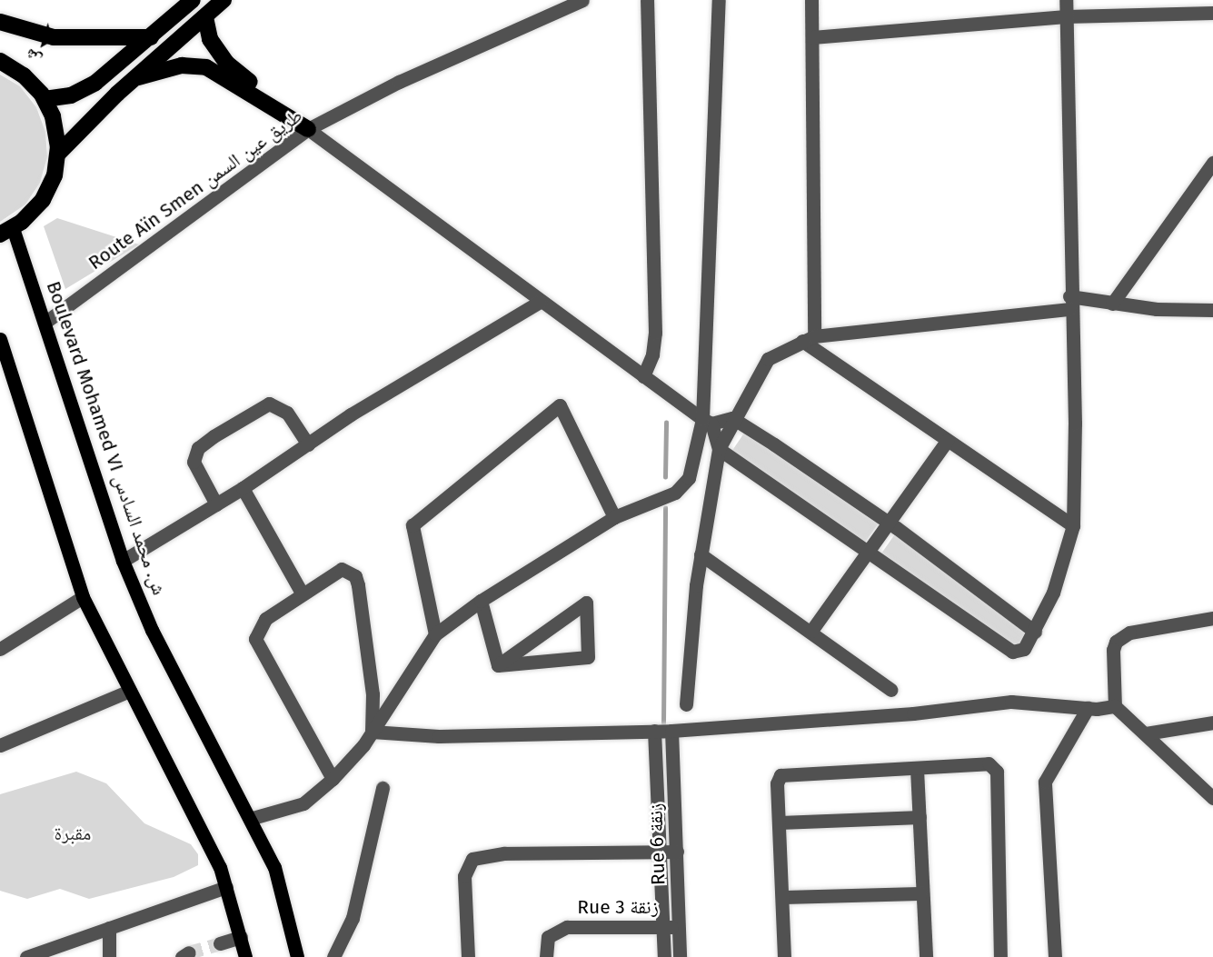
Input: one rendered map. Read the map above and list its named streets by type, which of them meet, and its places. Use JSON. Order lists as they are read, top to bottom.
{
  "streets": {
    "main road": ["Boulevard Mohamed VI ش. محمد السادس"],
    "street": ["Route Aïn Smen طريق عين السمن", "Rue 6 زنقة", "Rue 3 زنقة"]
  },
  "crossings": [
    ["Route Aïn Smen طريق عين السمن", "Boulevard Mohamed VI ش. محمد السادس"],
    ["Rue 6 زنقة", "Rue 3 زنقة"]
  ],
  "parks": ["مقبرة"],
  "north": "bottom left"
}
